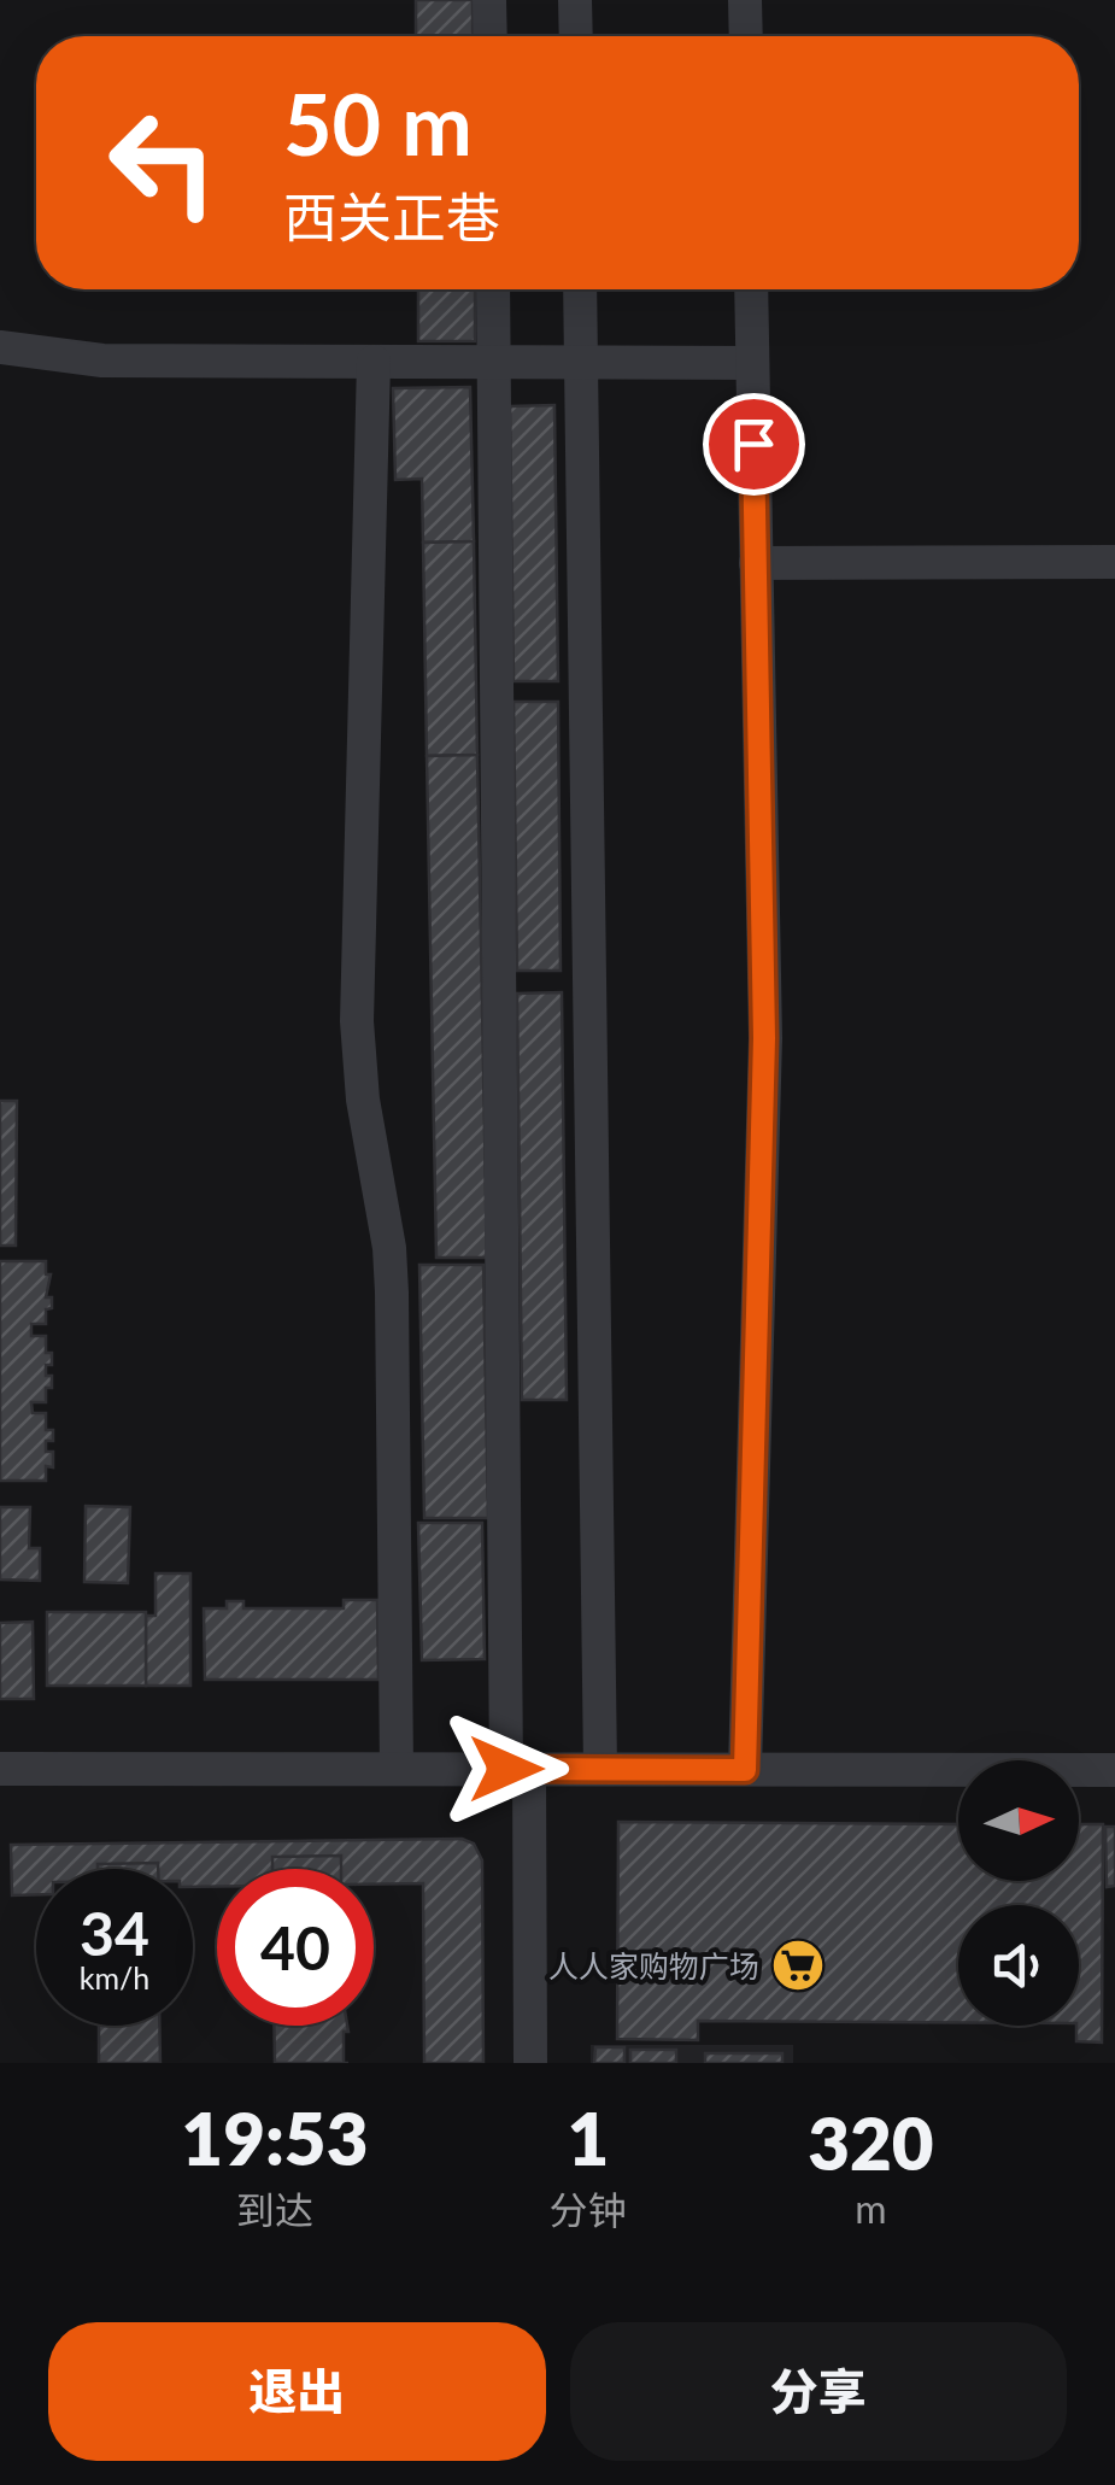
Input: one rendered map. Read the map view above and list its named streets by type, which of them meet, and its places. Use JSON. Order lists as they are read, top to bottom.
{
  "places": {
    "supermarket": ["人人家购物广场"]
  },
  "north": "right",
  "page": {
    "turn": ["50 m", "西关正巷"],
    "speed": "34 km/h",
    "limit": "40",
    "eta": [
      "19:53",
      "到达",
      "1",
      "分钟",
      "320",
      "m"
    ],
    "buttons": ["退出", "分享"]
  }
}
